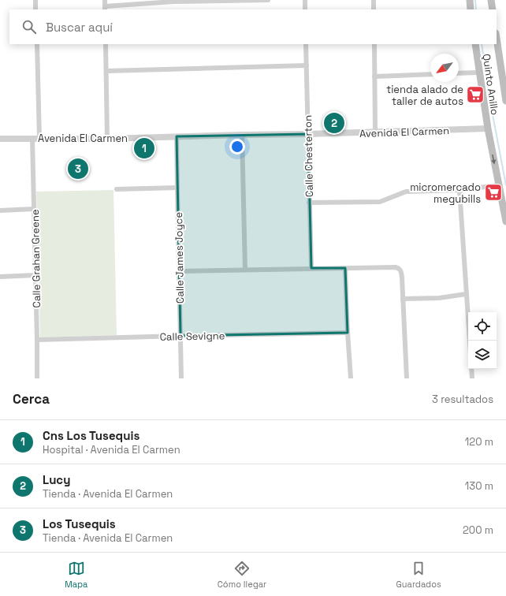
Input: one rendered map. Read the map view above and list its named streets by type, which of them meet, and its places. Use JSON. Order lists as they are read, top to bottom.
{
  "streets": {
    "main road": ["Quinto Anillo"],
    "street": [
      "Avenida El Carmen",
      "Calle Chesterton",
      "Calle James Joyce",
      "Calle Grahan Greene",
      "Calle Sevigne"
    ]
  },
  "crossings": [
    ["Quinto Anillo", "Avenida El Carmen"],
    ["Avenida El Carmen", "Calle Chesterton"],
    ["Avenida El Carmen", "Calle James Joyce"],
    ["Avenida El Carmen", "Calle Grahan Greene"],
    ["Calle James Joyce", "Calle Sevigne"],
    ["Calle Grahan Greene", "Calle Sevigne"]
  ],
  "places": {
    "supermarket": ["tienda alado de taller de autos", "micromercado megubills"]
  },
  "north": "bottom left",
  "page": {
    "search": "Buscar aquí",
    "pins": ["2", "1", "3"],
    "heading": ["Cerca", "3 resultados"],
    "list": [
      {
        "mark": "1",
        "name": "Cns Los Tusequis",
        "note": "Hospital · Avenida El Carmen",
        "value": "120 m"
      },
      {
        "mark": "2",
        "name": "Lucy",
        "note": "Tienda · Avenida El Carmen",
        "value": "130 m"
      },
      {
        "mark": "3",
        "name": "Los Tusequis",
        "note": "Tienda · Avenida El Carmen",
        "value": "200 m"
      }
    ],
    "nav": ["Mapa", "Cómo llegar", "Guardados"]
  }
}
